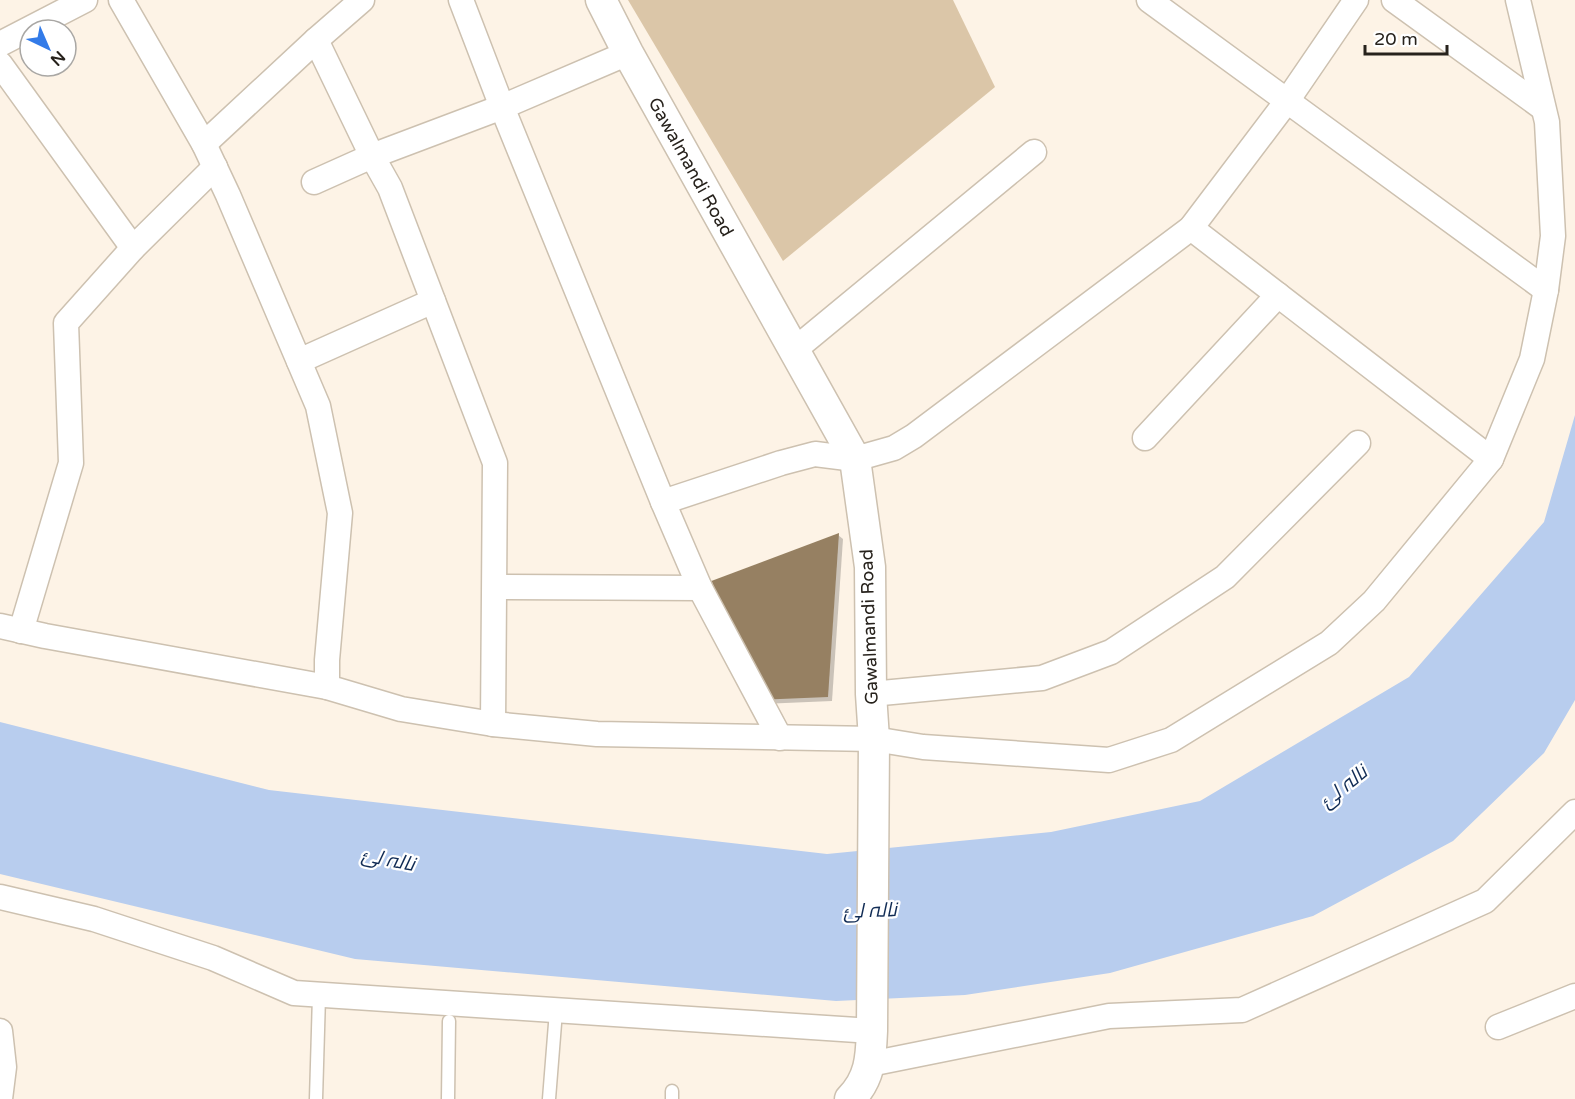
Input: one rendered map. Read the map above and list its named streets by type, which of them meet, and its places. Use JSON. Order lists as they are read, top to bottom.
{
  "streets": {
    "street": ["Gawalmandi Road"]
  },
  "water": ["نالہ لئ"],
  "scale_bar": "20 m",
  "north": "bottom right"
}
